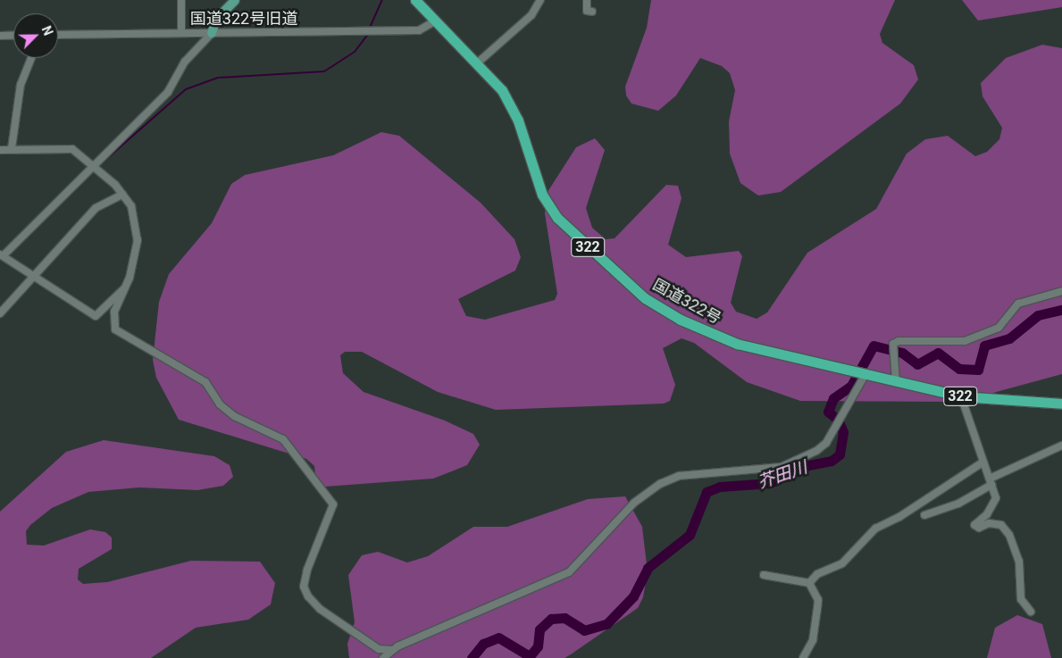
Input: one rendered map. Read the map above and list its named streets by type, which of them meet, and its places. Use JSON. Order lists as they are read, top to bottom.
{
  "streets": {
    "highway": ["322", "国道322号"],
    "street": ["国道322号旧道"]
  },
  "crossings": [
    ["国道322号旧道", "国道322号"]
  ],
  "water": ["芥田川"],
  "north": "top right"
}
